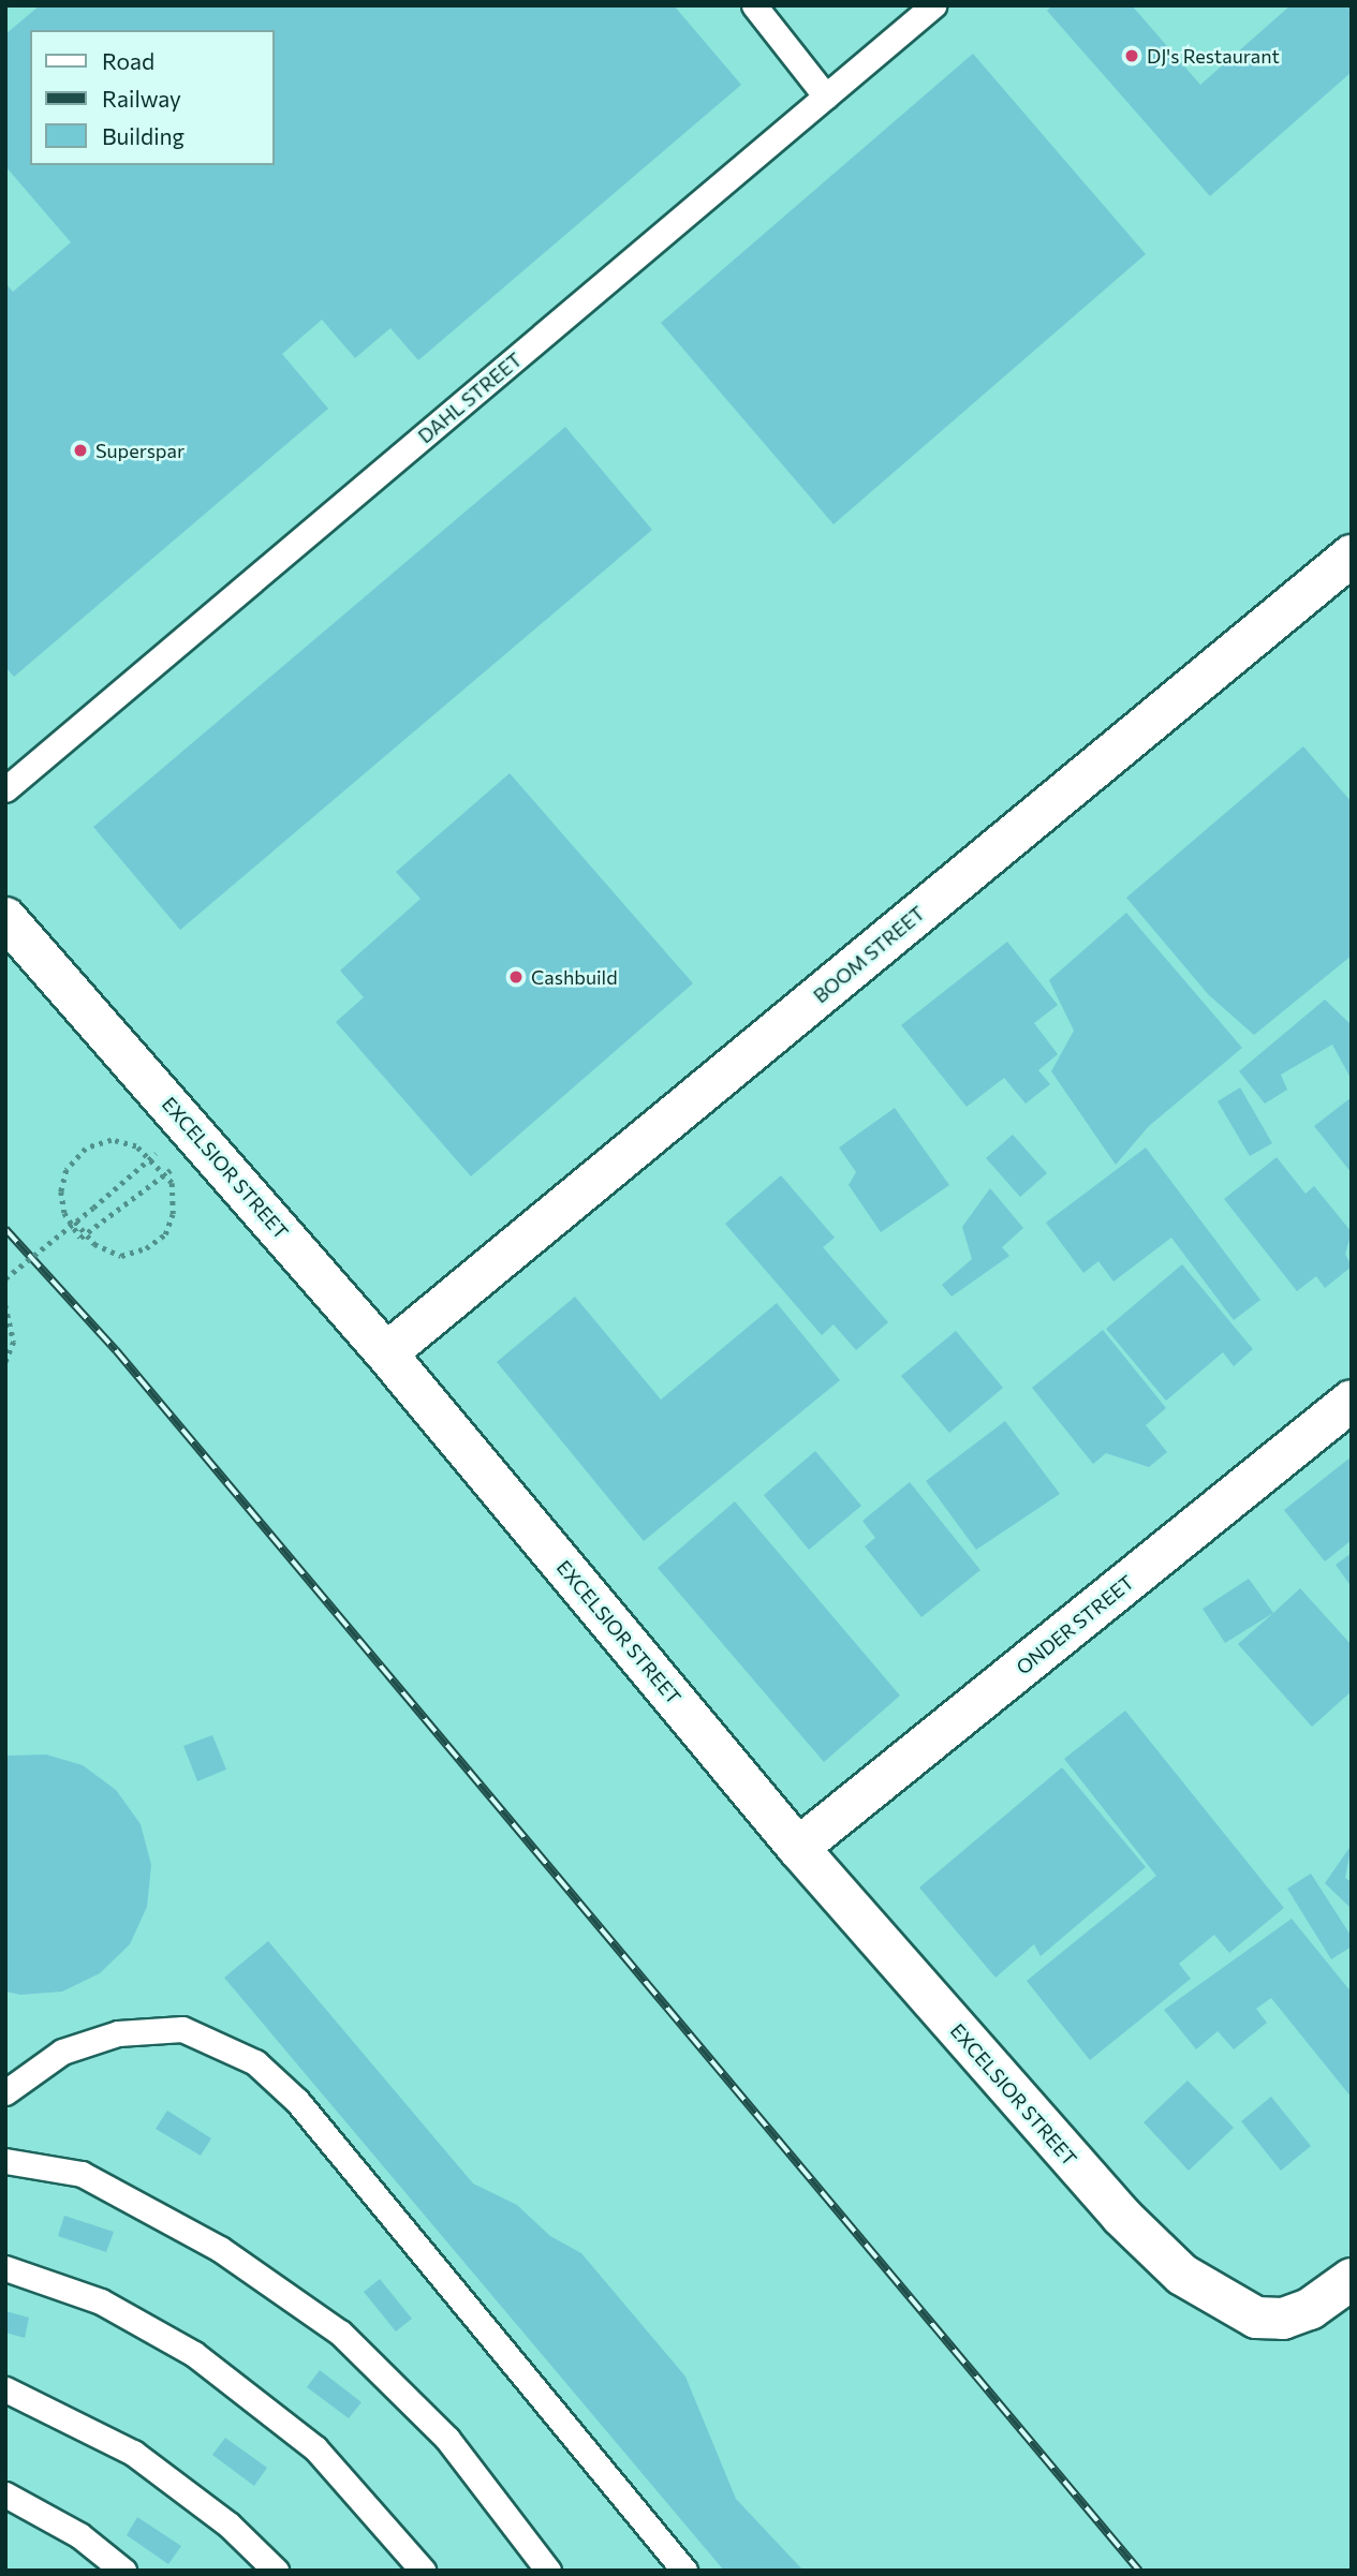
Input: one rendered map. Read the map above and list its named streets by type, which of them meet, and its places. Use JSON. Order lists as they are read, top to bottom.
{
  "streets": {
    "street": ["BOOM STREET", "EXCELSIOR STREET", "ONDER STREET"],
    "lane": ["DAHL STREET"]
  },
  "crossings": [
    ["BOOM STREET", "EXCELSIOR STREET"],
    ["EXCELSIOR STREET", "ONDER STREET"]
  ],
  "places": ["DJ's Restaurant", "Superspar", "Cashbuild"],
  "legend": ["Road", "Railway", "Building"]
}
